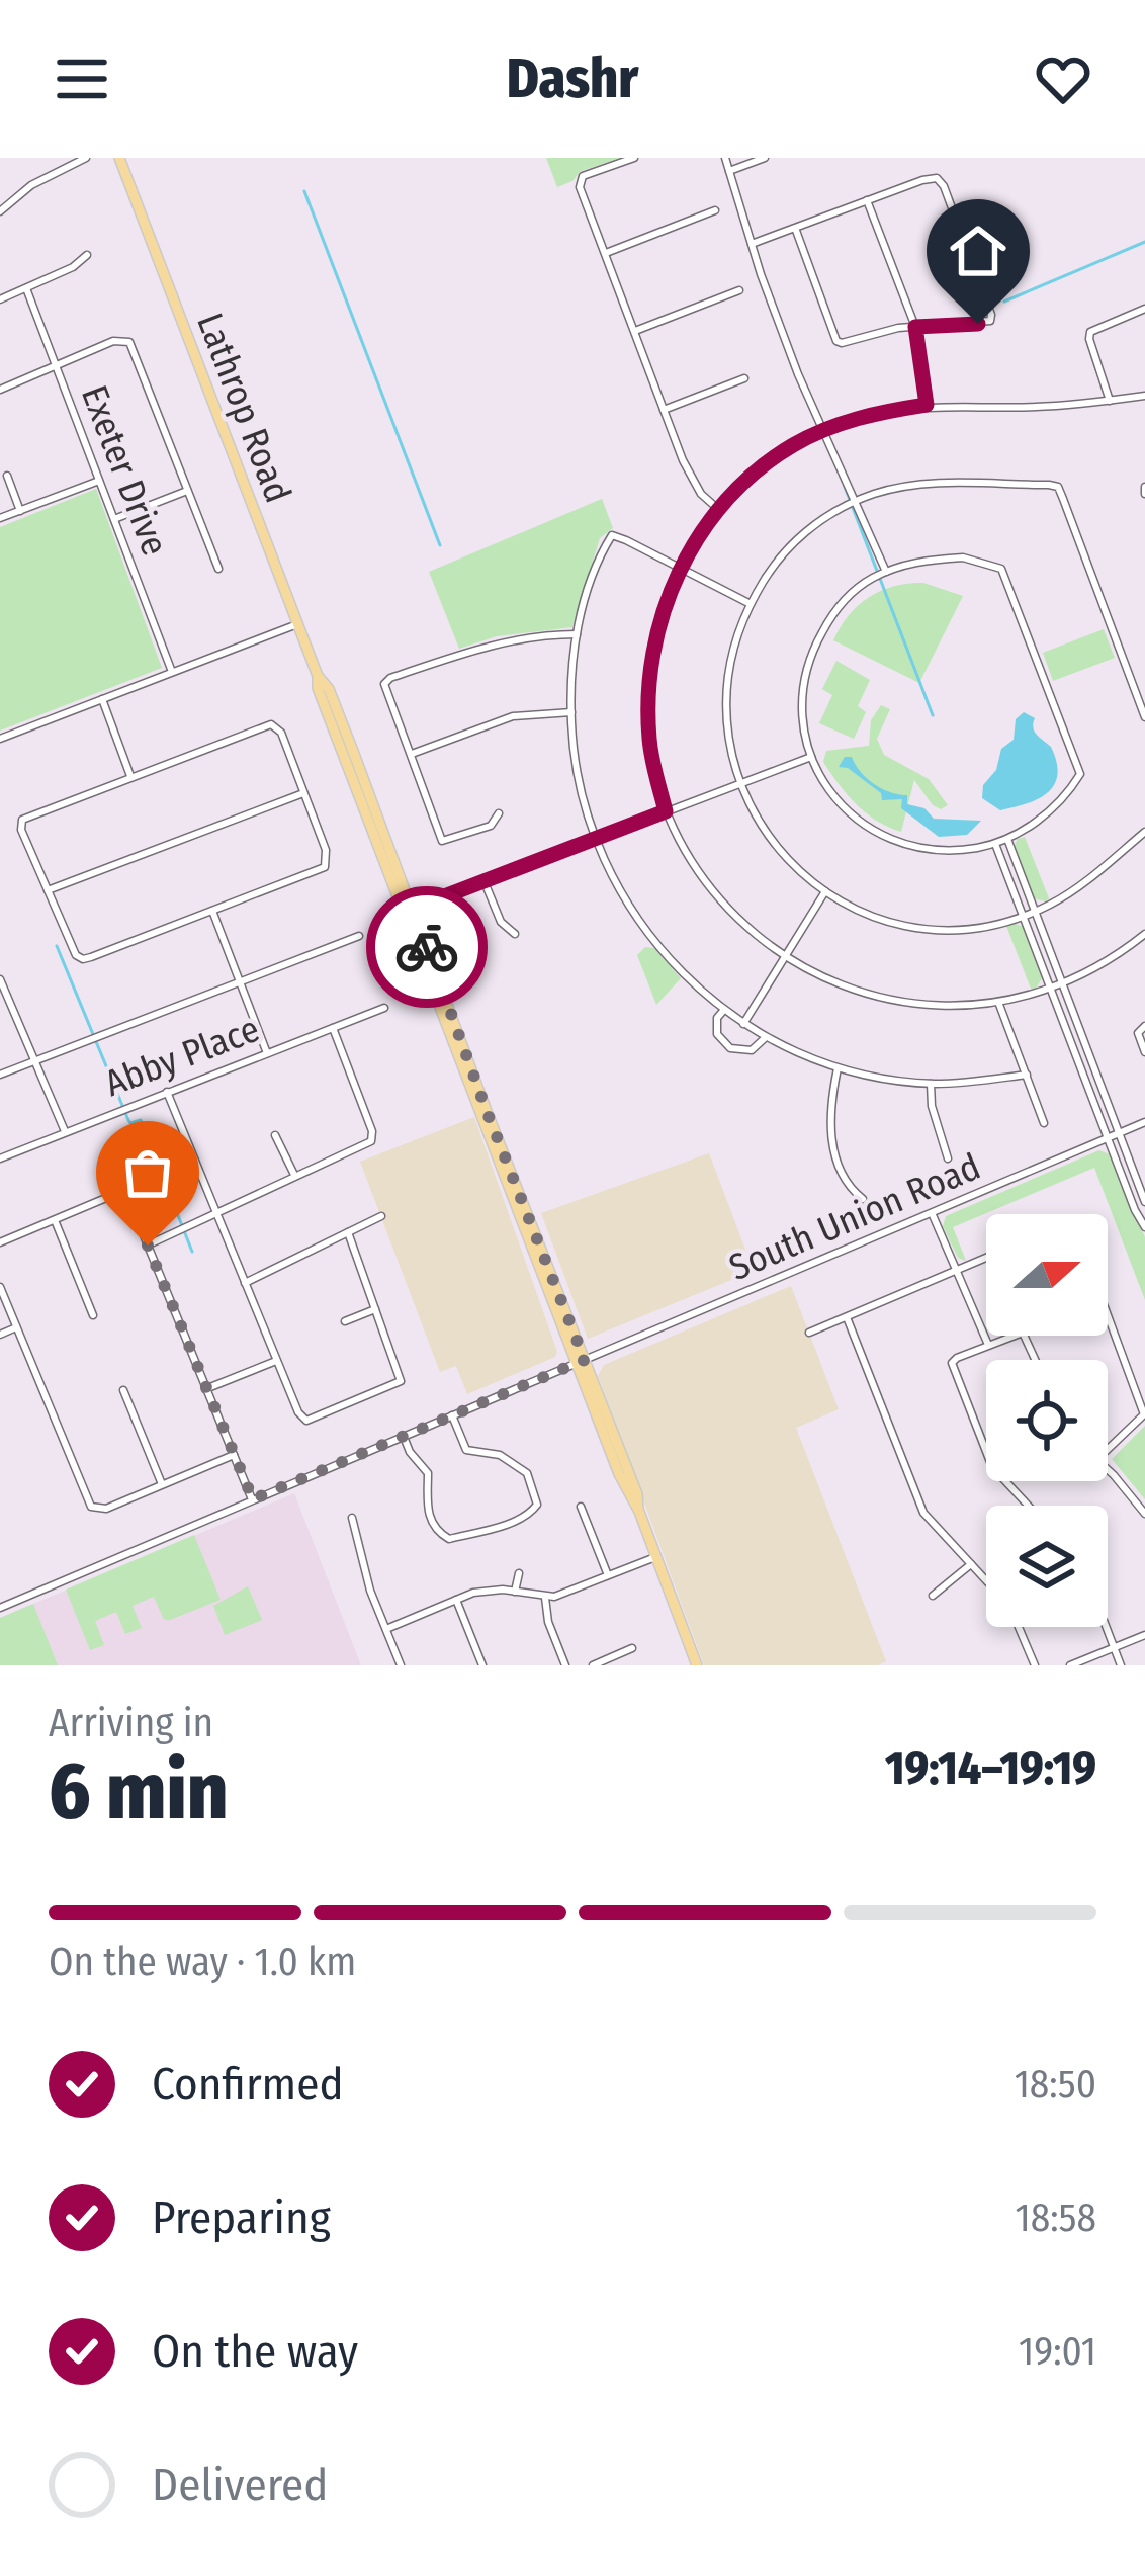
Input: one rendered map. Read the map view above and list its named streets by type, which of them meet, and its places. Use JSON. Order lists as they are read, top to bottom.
{
  "streets": {
    "main road": ["Lathrop Road"],
    "street": ["Exeter Drive", "Abby Place", "South Union Road"]
  },
  "crossings": [
    ["Lathrop Road", "South Union Road"]
  ],
  "north": "right",
  "page": {
    "header": "Dashr",
    "heading": ["6 min", "Arriving in", "19:14–19:19"],
    "bar": "On the way · 1.0 km",
    "list": [
      ["Confirmed", "18:50"],
      ["Preparing", "18:58"],
      ["On the way", "19:01"],
      "Delivered"
    ]
  }
}
